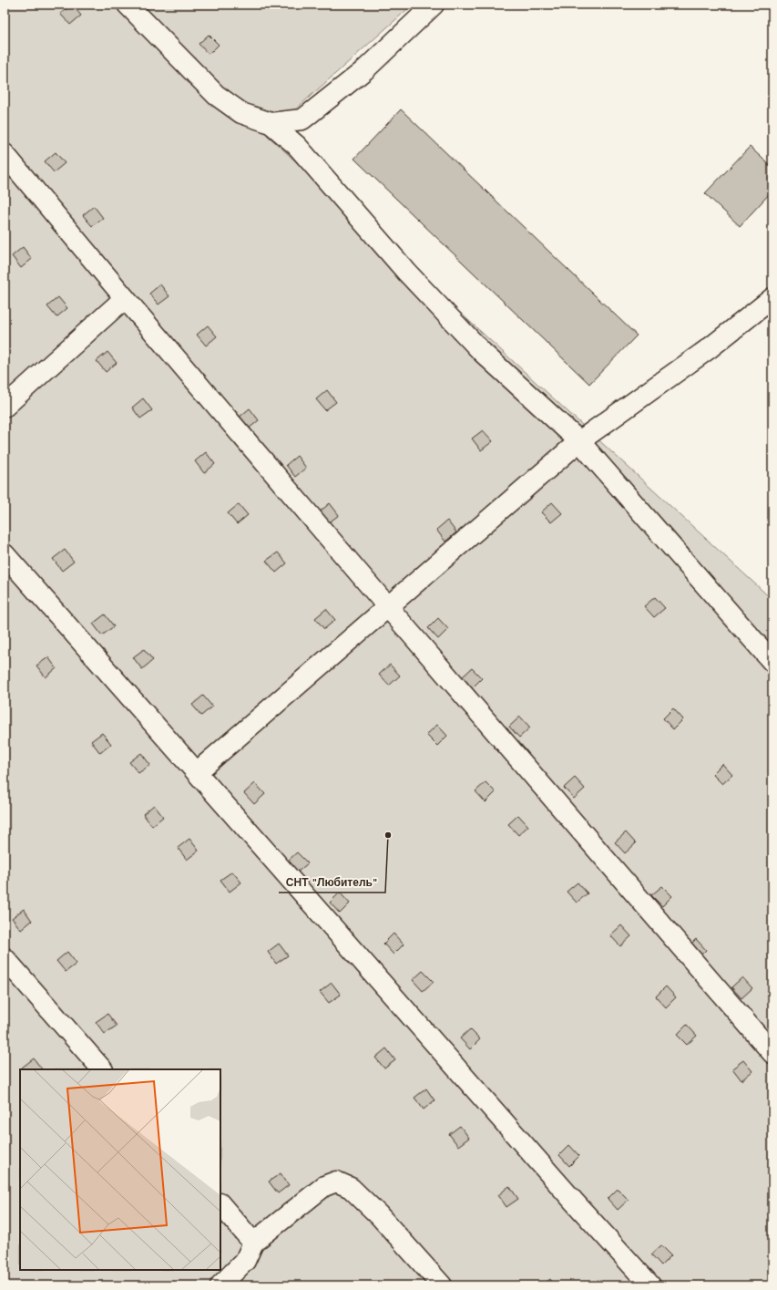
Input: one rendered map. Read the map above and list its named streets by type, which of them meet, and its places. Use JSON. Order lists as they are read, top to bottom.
{
  "places": ["СНТ \"Любитель\""]
}
